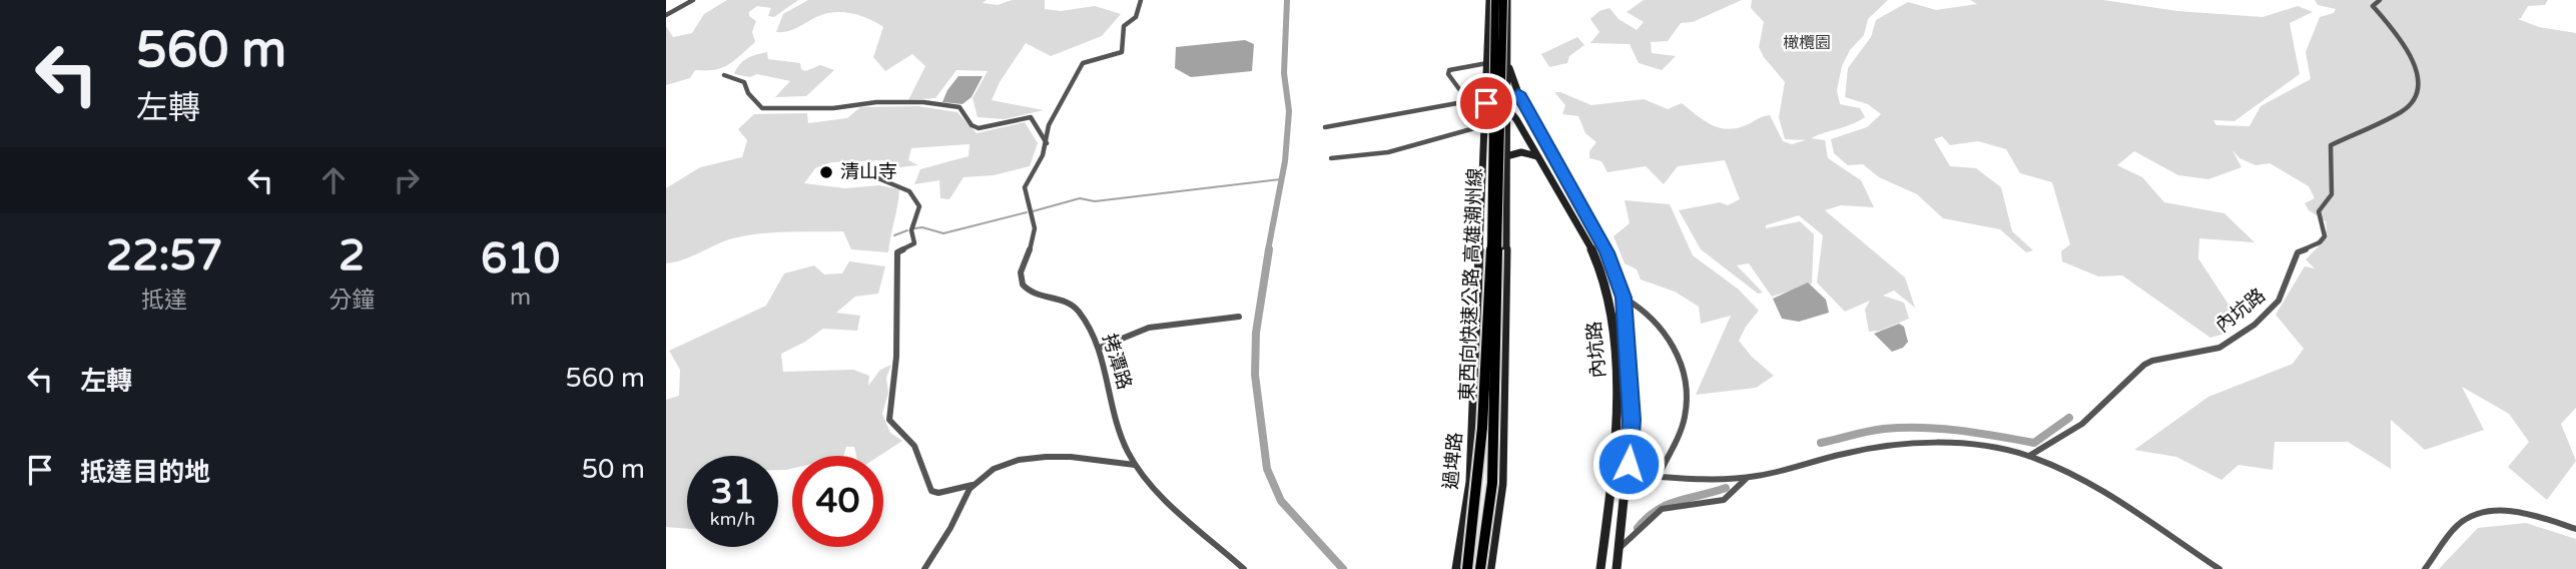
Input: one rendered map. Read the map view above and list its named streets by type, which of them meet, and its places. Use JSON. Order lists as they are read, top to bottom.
{
  "streets": {
    "highway": ["東西向快速公路 高雄潮州線"],
    "main road": ["內坑路", "過埤路"],
    "street": ["拷潭路"]
  },
  "crossings": [
    ["東西向快速公路 高雄潮州線", "內坑路"],
    ["東西向快速公路 高雄潮州線", "過埤路"]
  ],
  "parks": ["橄欖園"],
  "places": ["清山寺"],
  "page": {
    "turn": ["560 m", "左轉"],
    "eta": [
      "22:57",
      "抵達",
      "2",
      "分鐘",
      "610",
      "m"
    ],
    "list": [
      {
        "name": "左轉",
        "value": "560 m"
      },
      {
        "name": "抵達目的地",
        "value": "50 m"
      }
    ],
    "speed": "31 km/h",
    "limit": "40"
  }
}
